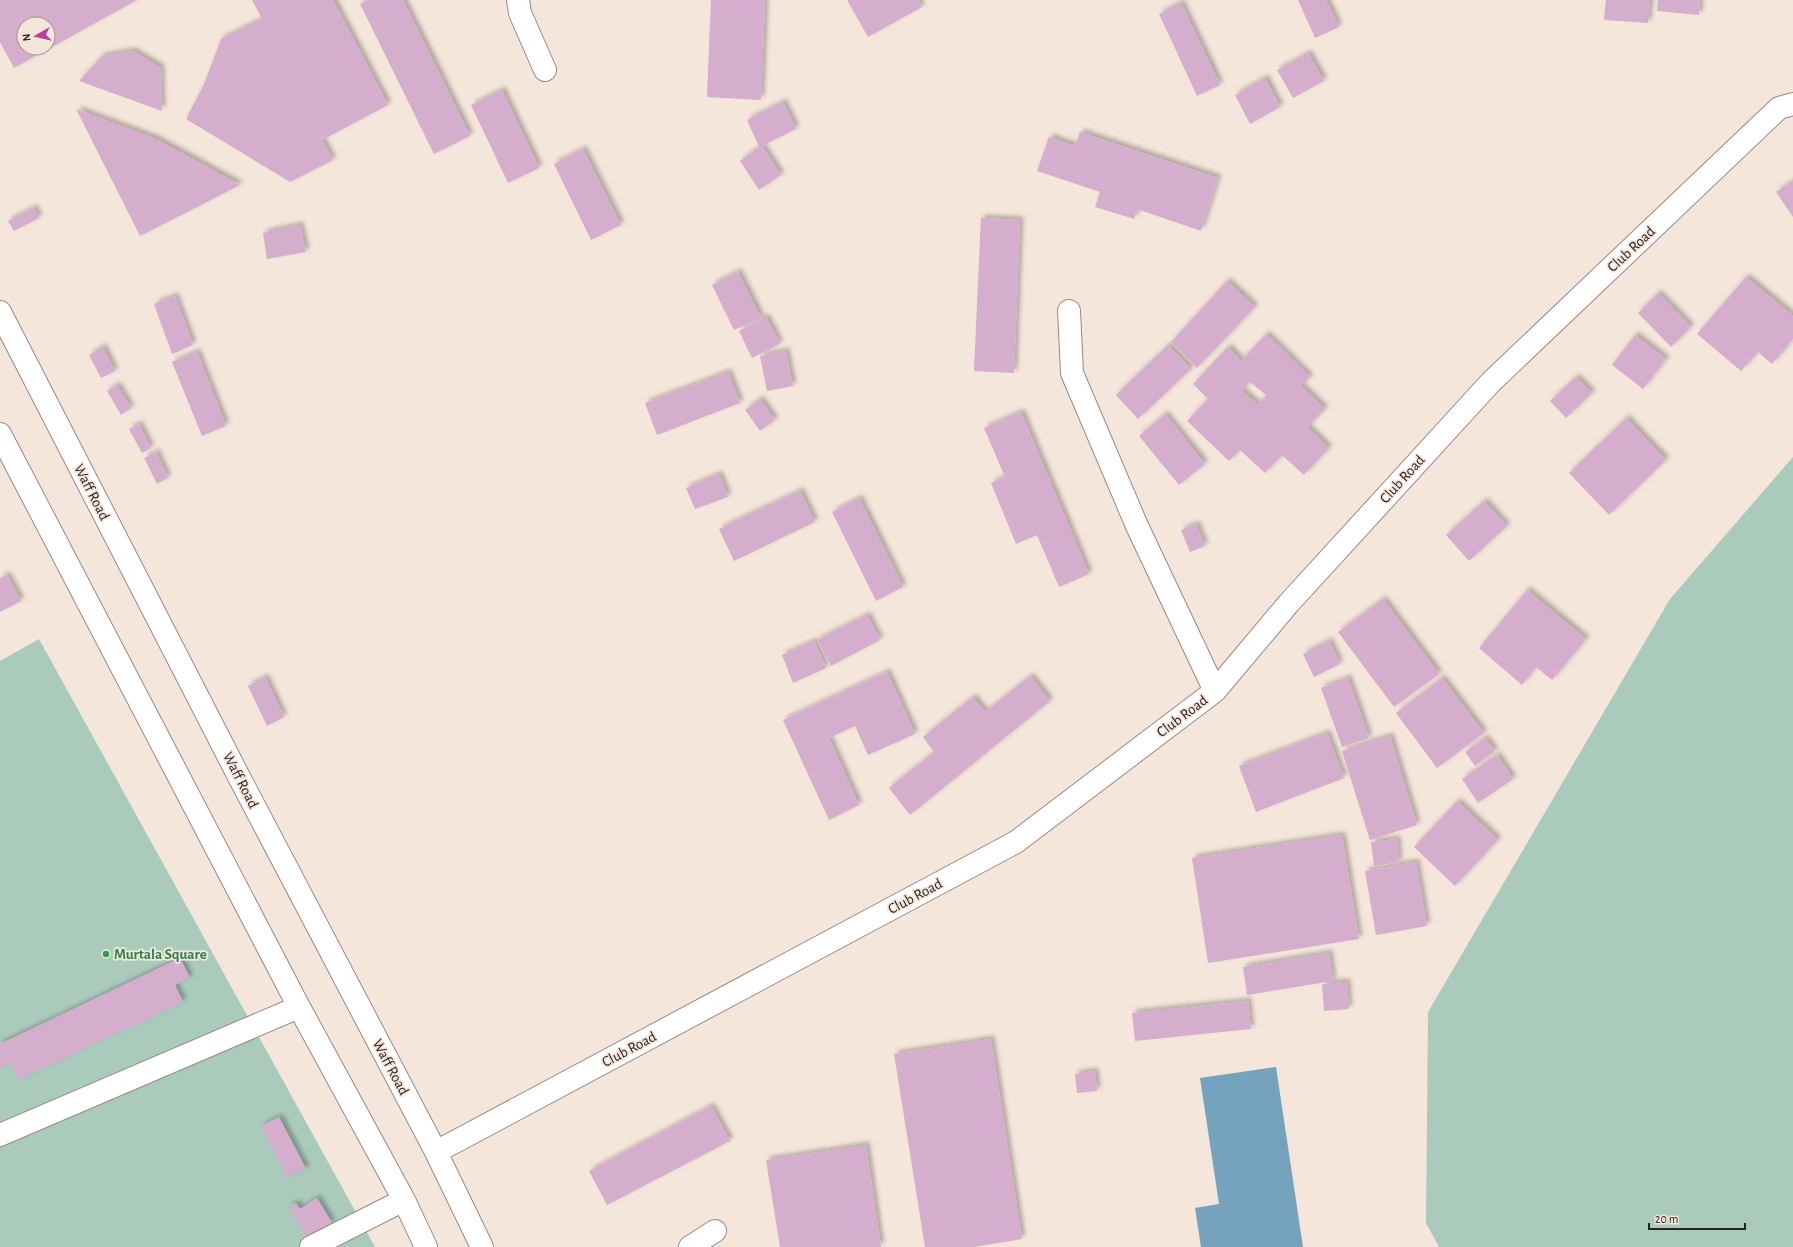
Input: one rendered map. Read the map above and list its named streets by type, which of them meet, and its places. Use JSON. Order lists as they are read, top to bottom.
{
  "streets": {
    "street": ["Club Road", "Waff Road"]
  },
  "crossings": [
    ["Club Road", "Waff Road"]
  ],
  "places": ["Murtala Square"],
  "scale_bar": "20 m",
  "north": "left"
}
